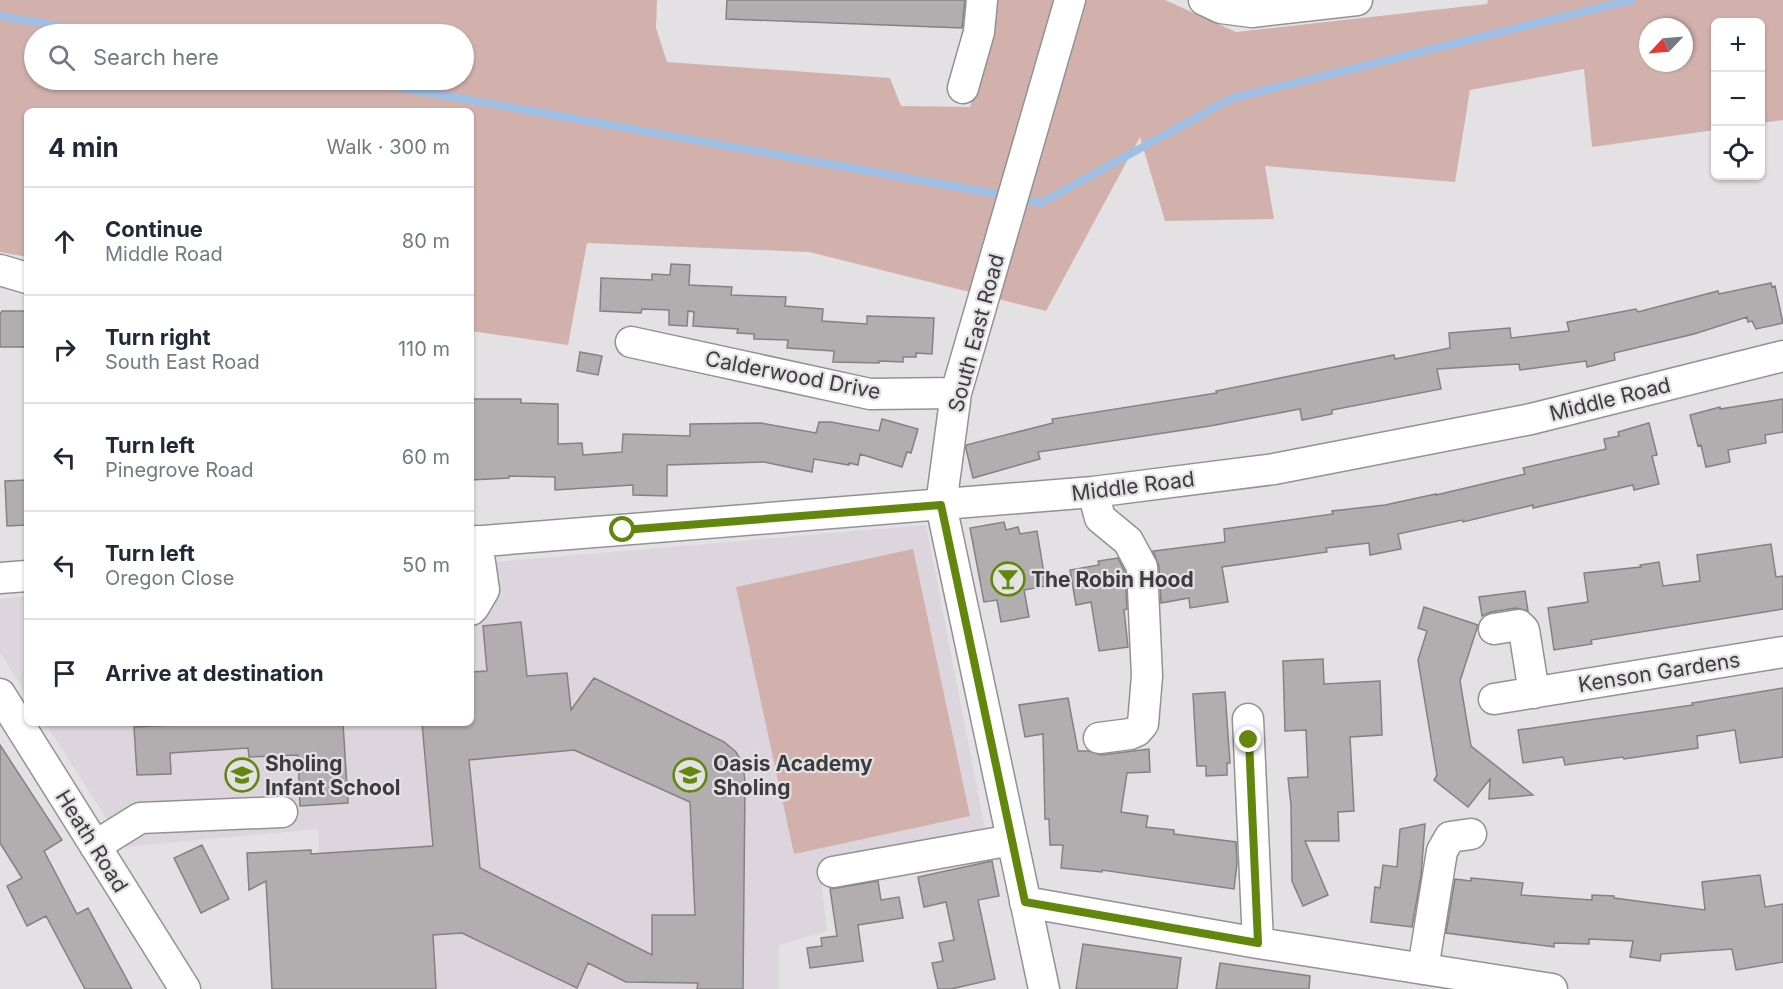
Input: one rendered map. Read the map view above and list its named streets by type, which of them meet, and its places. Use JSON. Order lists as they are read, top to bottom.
{
  "streets": {
    "street": [
      "South East Road",
      "Calderwood Drive",
      "Middle Road",
      "Kenson Gardens",
      "Heath Road"
    ]
  },
  "crossings": [
    ["South East Road", "Calderwood Drive"],
    ["South East Road", "Middle Road"]
  ],
  "places": {
    "bar": ["The Robin Hood"],
    "school or university": ["Sholing Infant School", "Oasis Academy Sholing"]
  },
  "north": "bottom left",
  "page": {
    "map_buttons": ["+", "−"],
    "search": "Search here",
    "heading": ["4 min", "Walk · 300 m"],
    "list": [
      ["Continue", "Middle Road", "80 m"],
      ["Turn right", "South East Road", "110 m"],
      ["Turn left", "Pinegrove Road", "60 m"],
      ["Turn left", "Oregon Close", "50 m"],
      "Arrive at destination"
    ]
  }
}
